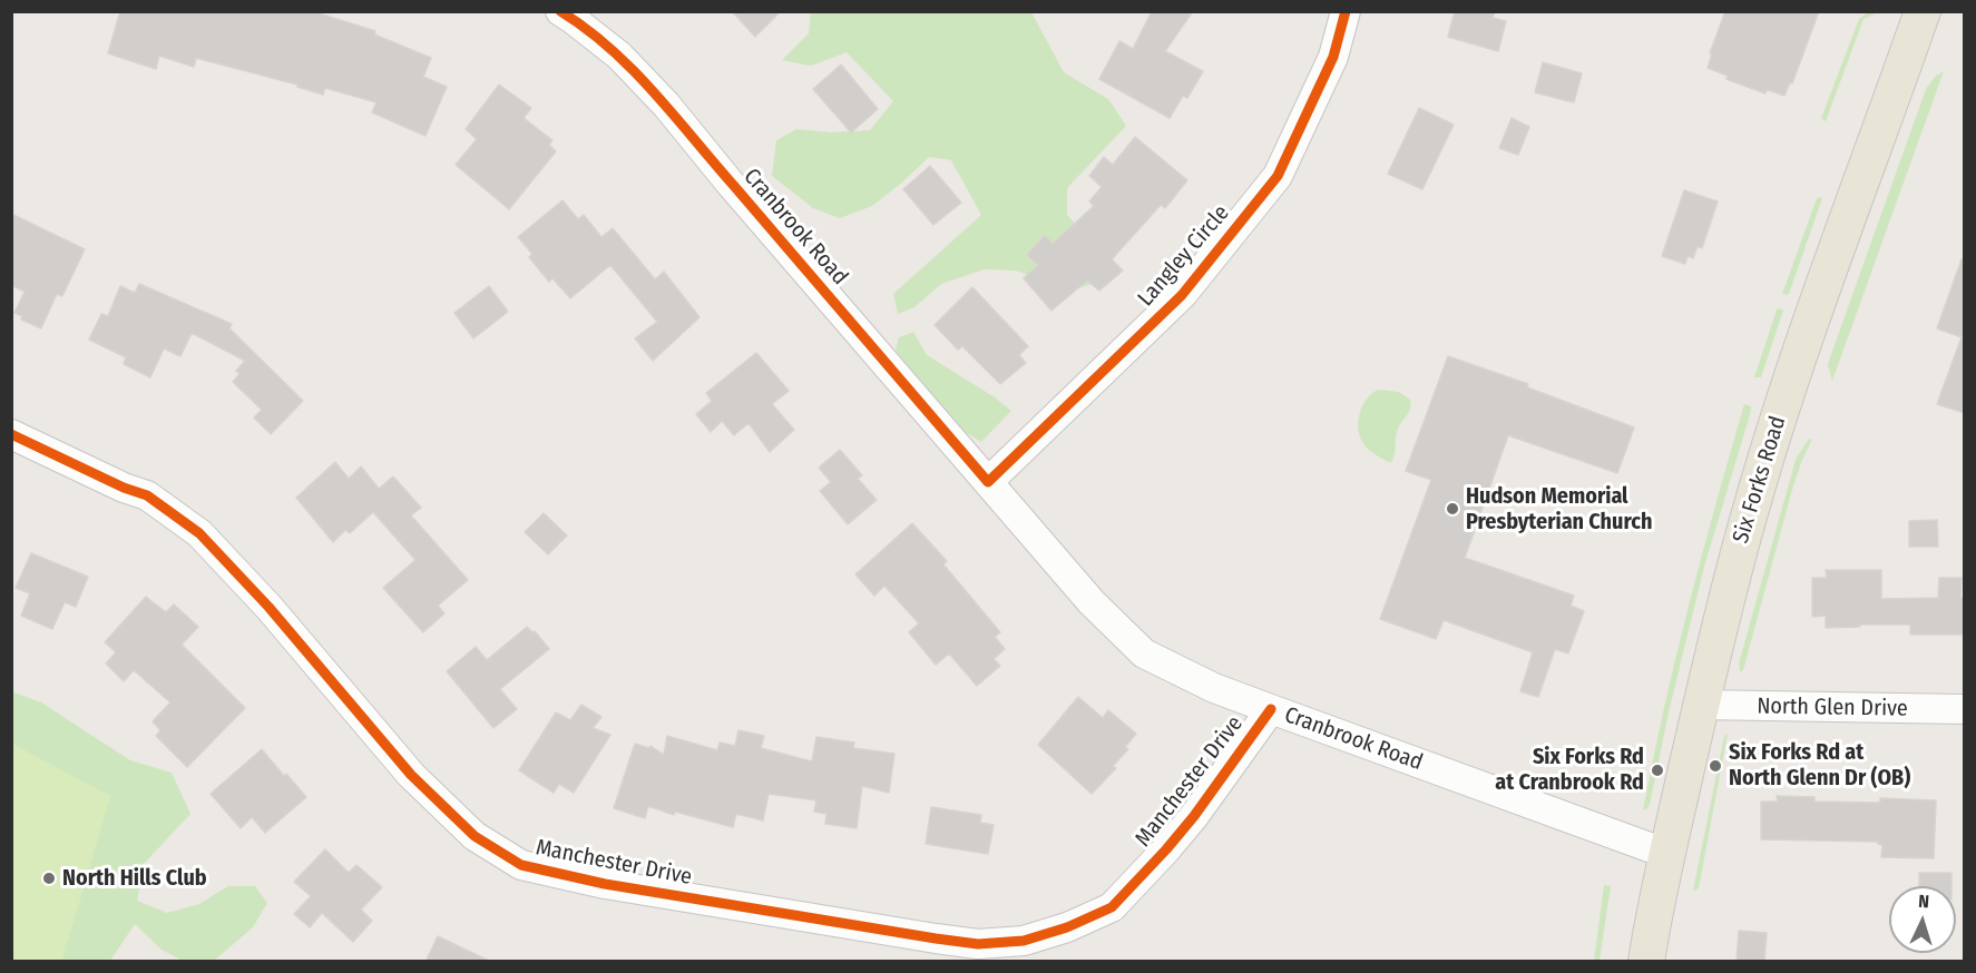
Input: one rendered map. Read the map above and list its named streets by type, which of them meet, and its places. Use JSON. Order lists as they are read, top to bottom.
{
  "streets": {
    "main road": ["Six Forks Road"],
    "street": [
      "Cranbrook Road",
      "Langley Circle",
      "North Glen Drive",
      "Manchester Drive"
    ]
  },
  "crossings": [
    ["Cranbrook Road", "Langley Circle"],
    ["Cranbrook Road", "Six Forks Road"],
    ["Cranbrook Road", "Manchester Drive"],
    ["Six Forks Road", "North Glen Drive"]
  ],
  "places": [
    "Hudson Memorial Presbyterian Church",
    "Six Forks Rd at North Glenn Dr (OB)",
    "Six Forks Rd at Cranbrook Rd",
    "North Hills Club"
  ],
  "north": "top"
}
